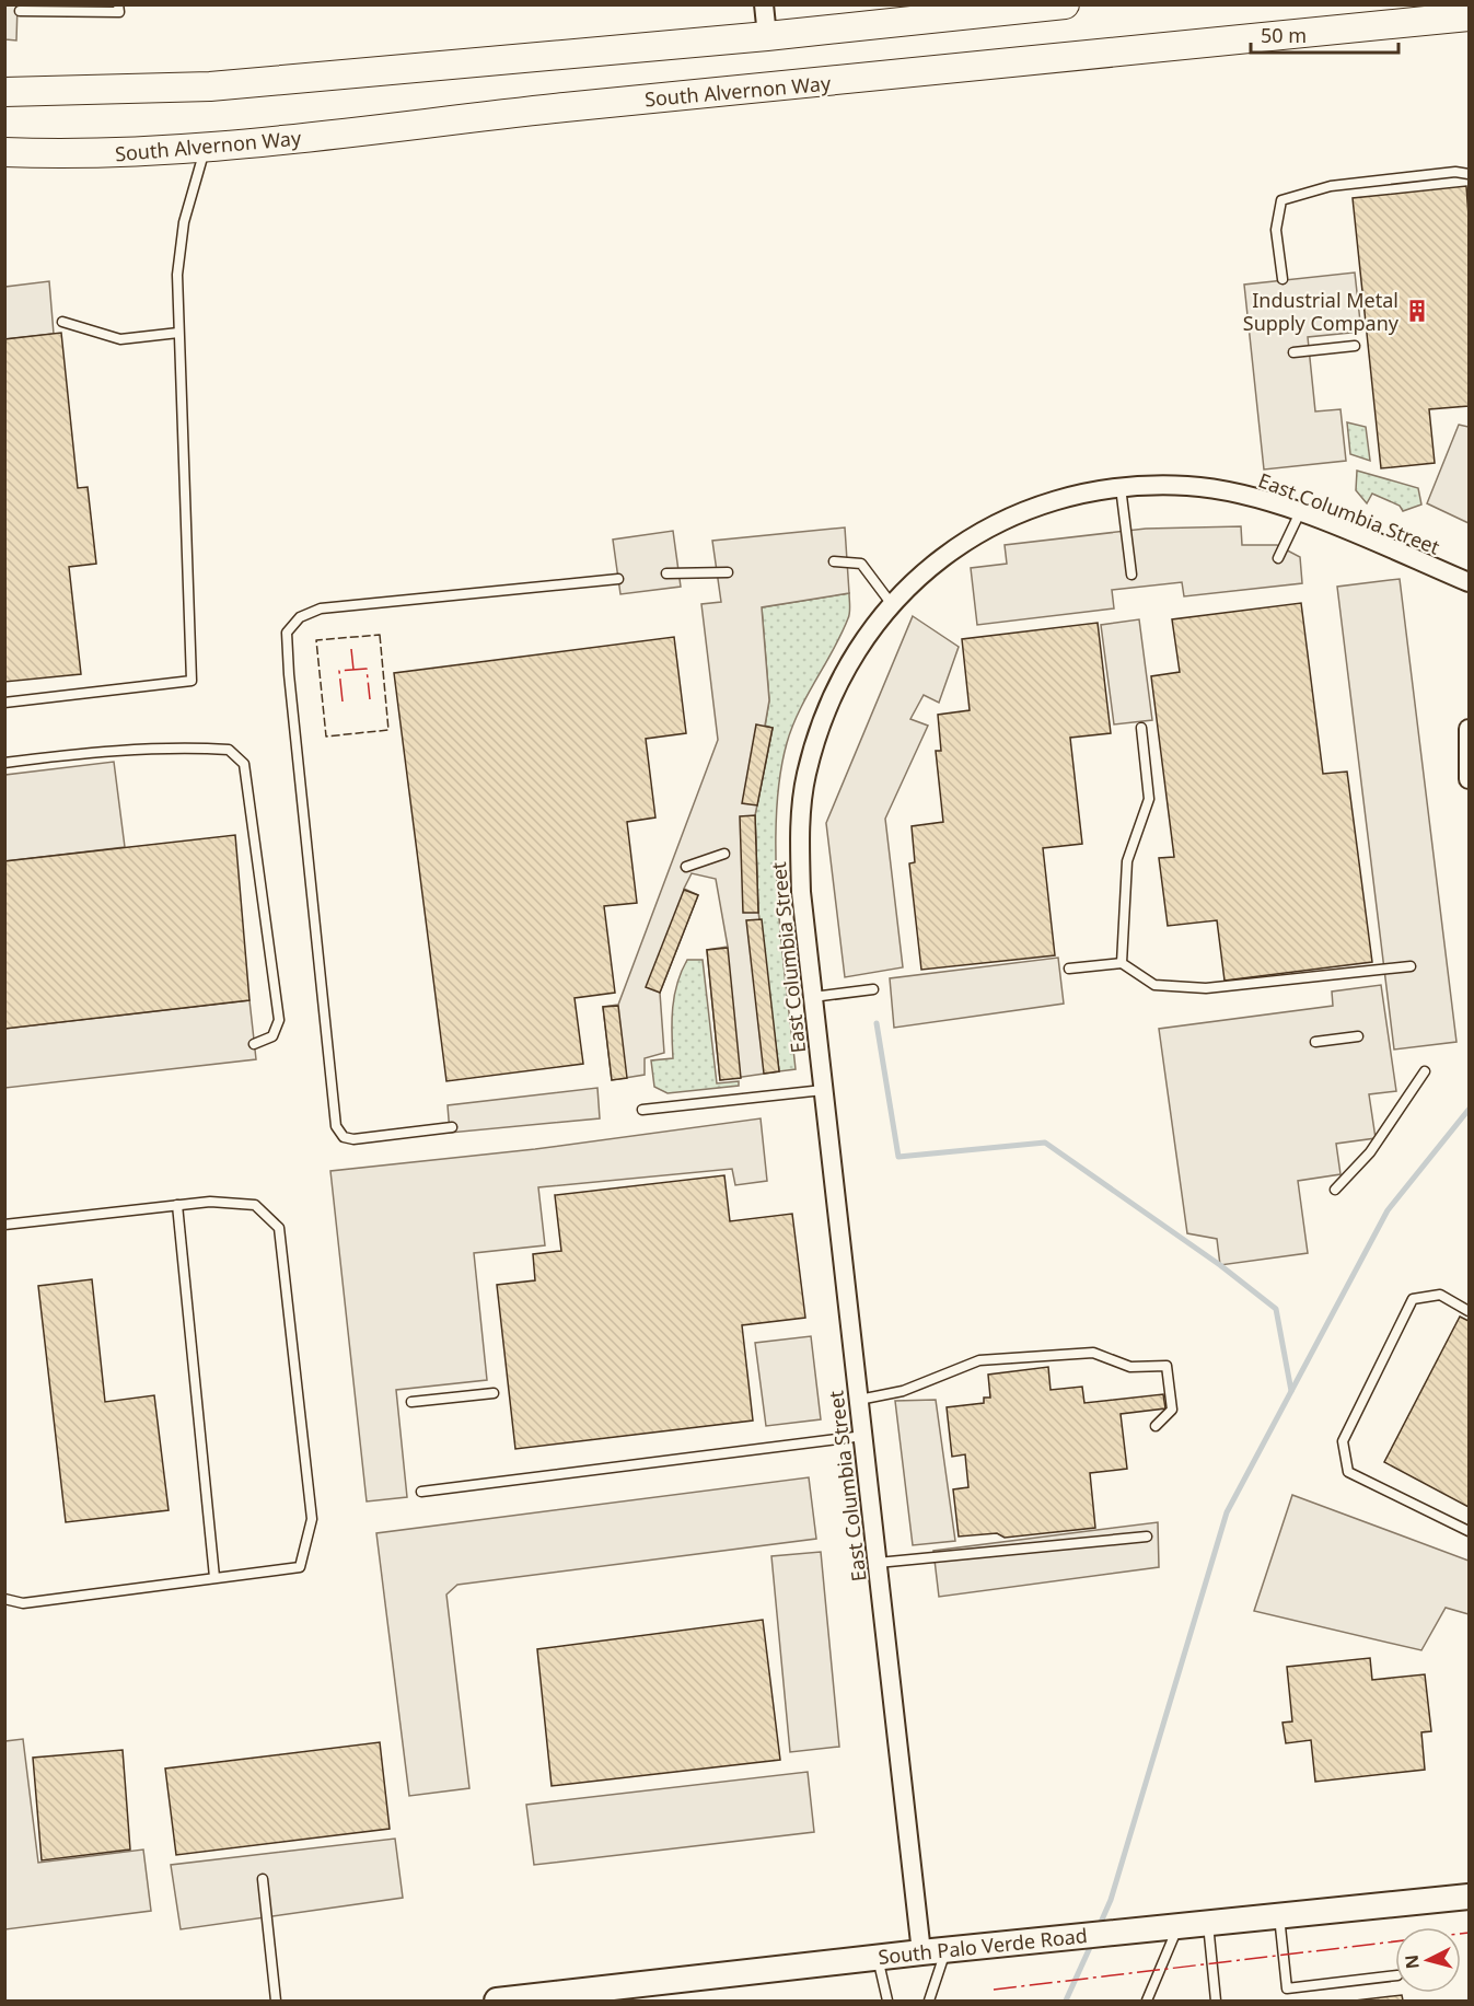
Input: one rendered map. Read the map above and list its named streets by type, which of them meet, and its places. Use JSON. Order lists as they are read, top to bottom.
{
  "streets": {
    "main road": ["South Alvernon Way", "South Palo Verde Road"],
    "street": ["East Columbia Street"]
  },
  "crossings": [
    ["East Columbia Street", "South Palo Verde Road"]
  ],
  "places": {
    "building": ["Industrial Metal Supply Company"]
  },
  "scale_bar": "50 m",
  "north": "left"
}
